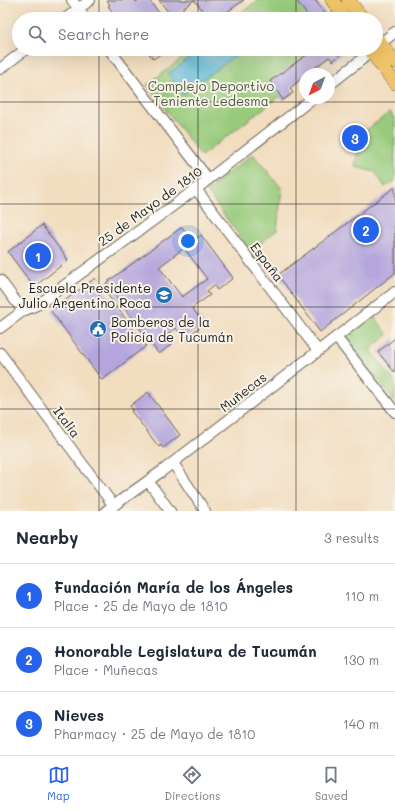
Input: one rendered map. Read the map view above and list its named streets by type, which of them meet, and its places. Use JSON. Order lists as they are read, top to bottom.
{
  "streets": {
    "street": [
      "25 de Mayo de 1810",
      "España",
      "Muñecas",
      "Italia"
    ]
  },
  "crossings": [
    ["25 de Mayo de 1810", "España"],
    ["España", "Muñecas"],
    ["Muñecas", "Italia"]
  ],
  "parks": ["Complejo Deportivo Teniente Ledesma"],
  "places": {
    "school or university": ["Escuela Presidente Julio Argentino Roca"],
    "public building": ["Bomberos de la Policía de Tucumán"]
  },
  "north": "bottom left",
  "page": {
    "search": "Search here",
    "pins": ["3", "2", "1"],
    "heading": ["Nearby", "3 results"],
    "list": [
      {
        "mark": "1",
        "name": "Fundación María de los Ángeles",
        "note": "Place · 25 de Mayo de 1810",
        "value": "110 m"
      },
      {
        "mark": "2",
        "name": "Honorable Legislatura de Tucumán",
        "note": "Place · Muñecas",
        "value": "130 m"
      },
      {
        "mark": "3",
        "name": "Nieves",
        "note": "Pharmacy · 25 de Mayo de 1810",
        "value": "140 m"
      }
    ],
    "nav": ["Map", "Directions", "Saved"]
  }
}
